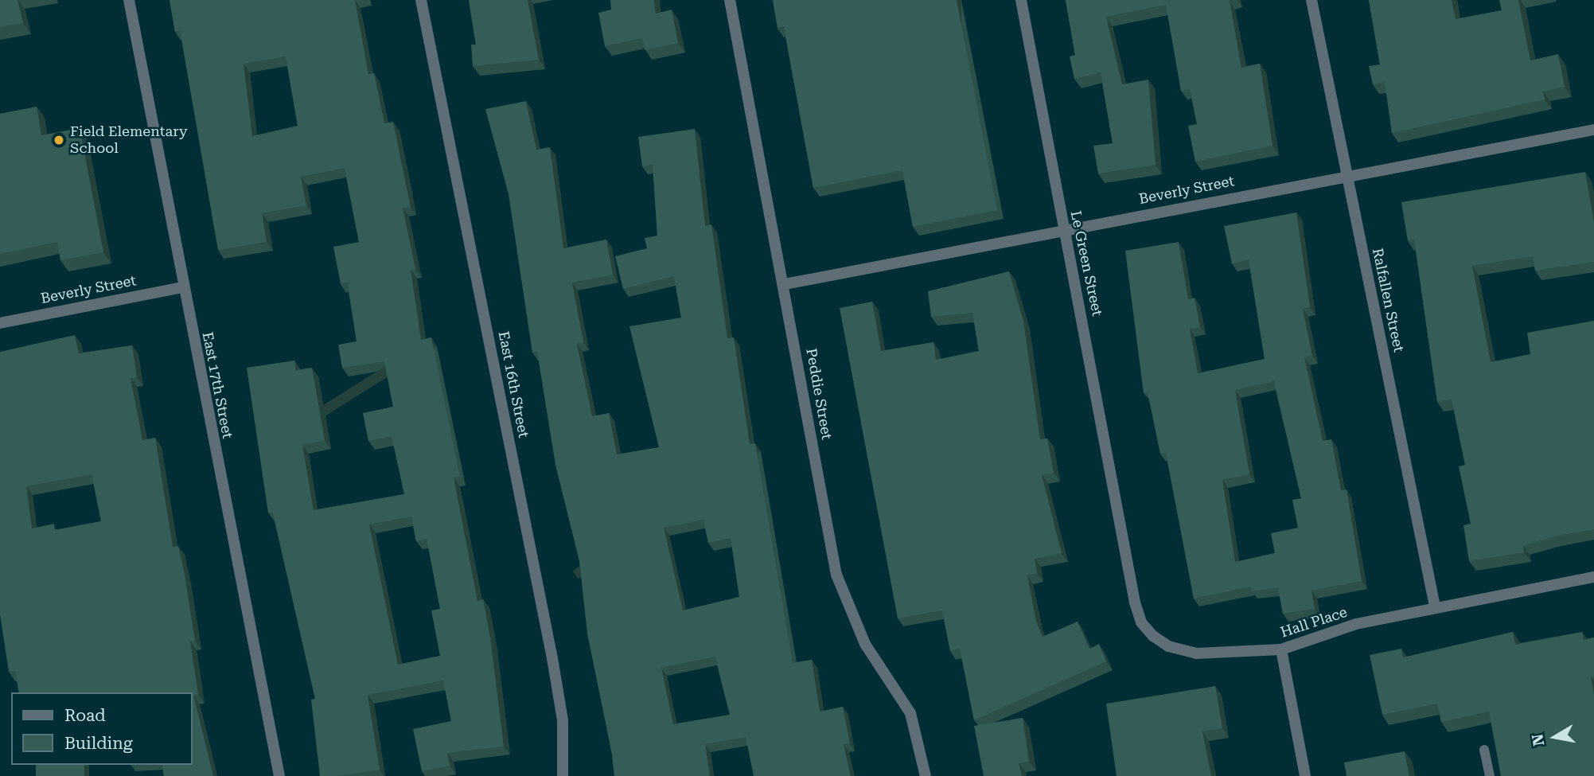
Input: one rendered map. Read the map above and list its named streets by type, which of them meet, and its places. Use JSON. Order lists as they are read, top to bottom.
{
  "streets": {
    "street": [
      "Beverly Street",
      "Le Green Street",
      "Ralfallen Street",
      "East 16th Street",
      "East 17th Street",
      "Peddie Street",
      "Hall Place"
    ]
  },
  "crossings": [
    ["Beverly Street", "Le Green Street"],
    ["Beverly Street", "Ralfallen Street"],
    ["Beverly Street", "East 17th Street"],
    ["Beverly Street", "Peddie Street"],
    ["Le Green Street", "Hall Place"],
    ["Ralfallen Street", "Hall Place"]
  ],
  "places": ["Field Elementary School"],
  "legend": ["Road", "Building"],
  "north": "left"
}
